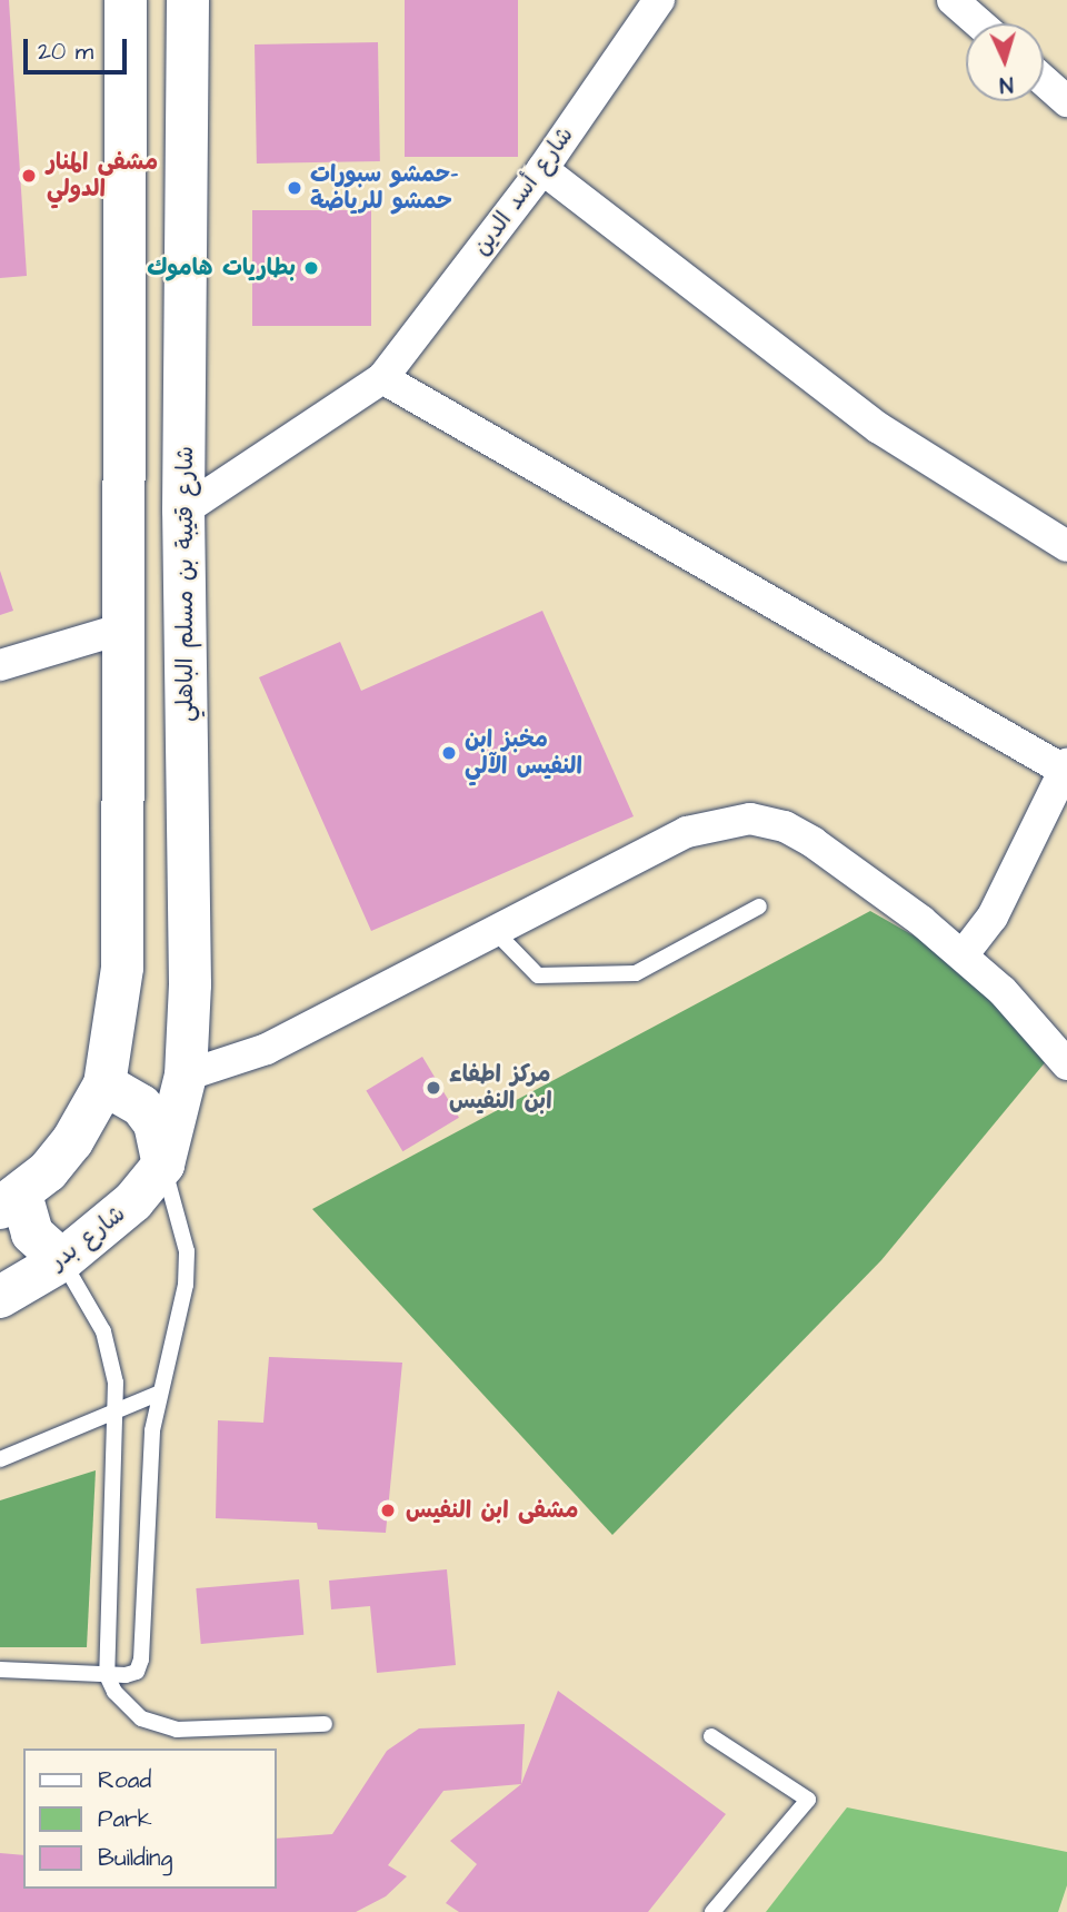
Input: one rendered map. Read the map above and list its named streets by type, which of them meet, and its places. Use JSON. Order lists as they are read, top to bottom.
{
  "streets": {
    "main road": ["شارع قتيبة بن مسلم الباهلي", "شارع بدر"],
    "street": ["شارع أسد الدين"]
  },
  "crossings": [
    ["شارع أسد الدين", "شارع قتيبة بن مسلم الباهلي"],
    ["شارع قتيبة بن مسلم الباهلي", "شارع بدر"]
  ],
  "places": [
    "مشفى المنار الدولي",
    "حمشو سبورات- حمشو للرياضة",
    "بطاريات هاموك",
    "مخبز ابن النفيس الآلي",
    "مركز اطفاء ابن النفيس",
    "مشفى ابن النفيس"
  ],
  "legend": ["Road", "Park", "Building"],
  "scale_bar": "20 m",
  "north": "bottom"
}
